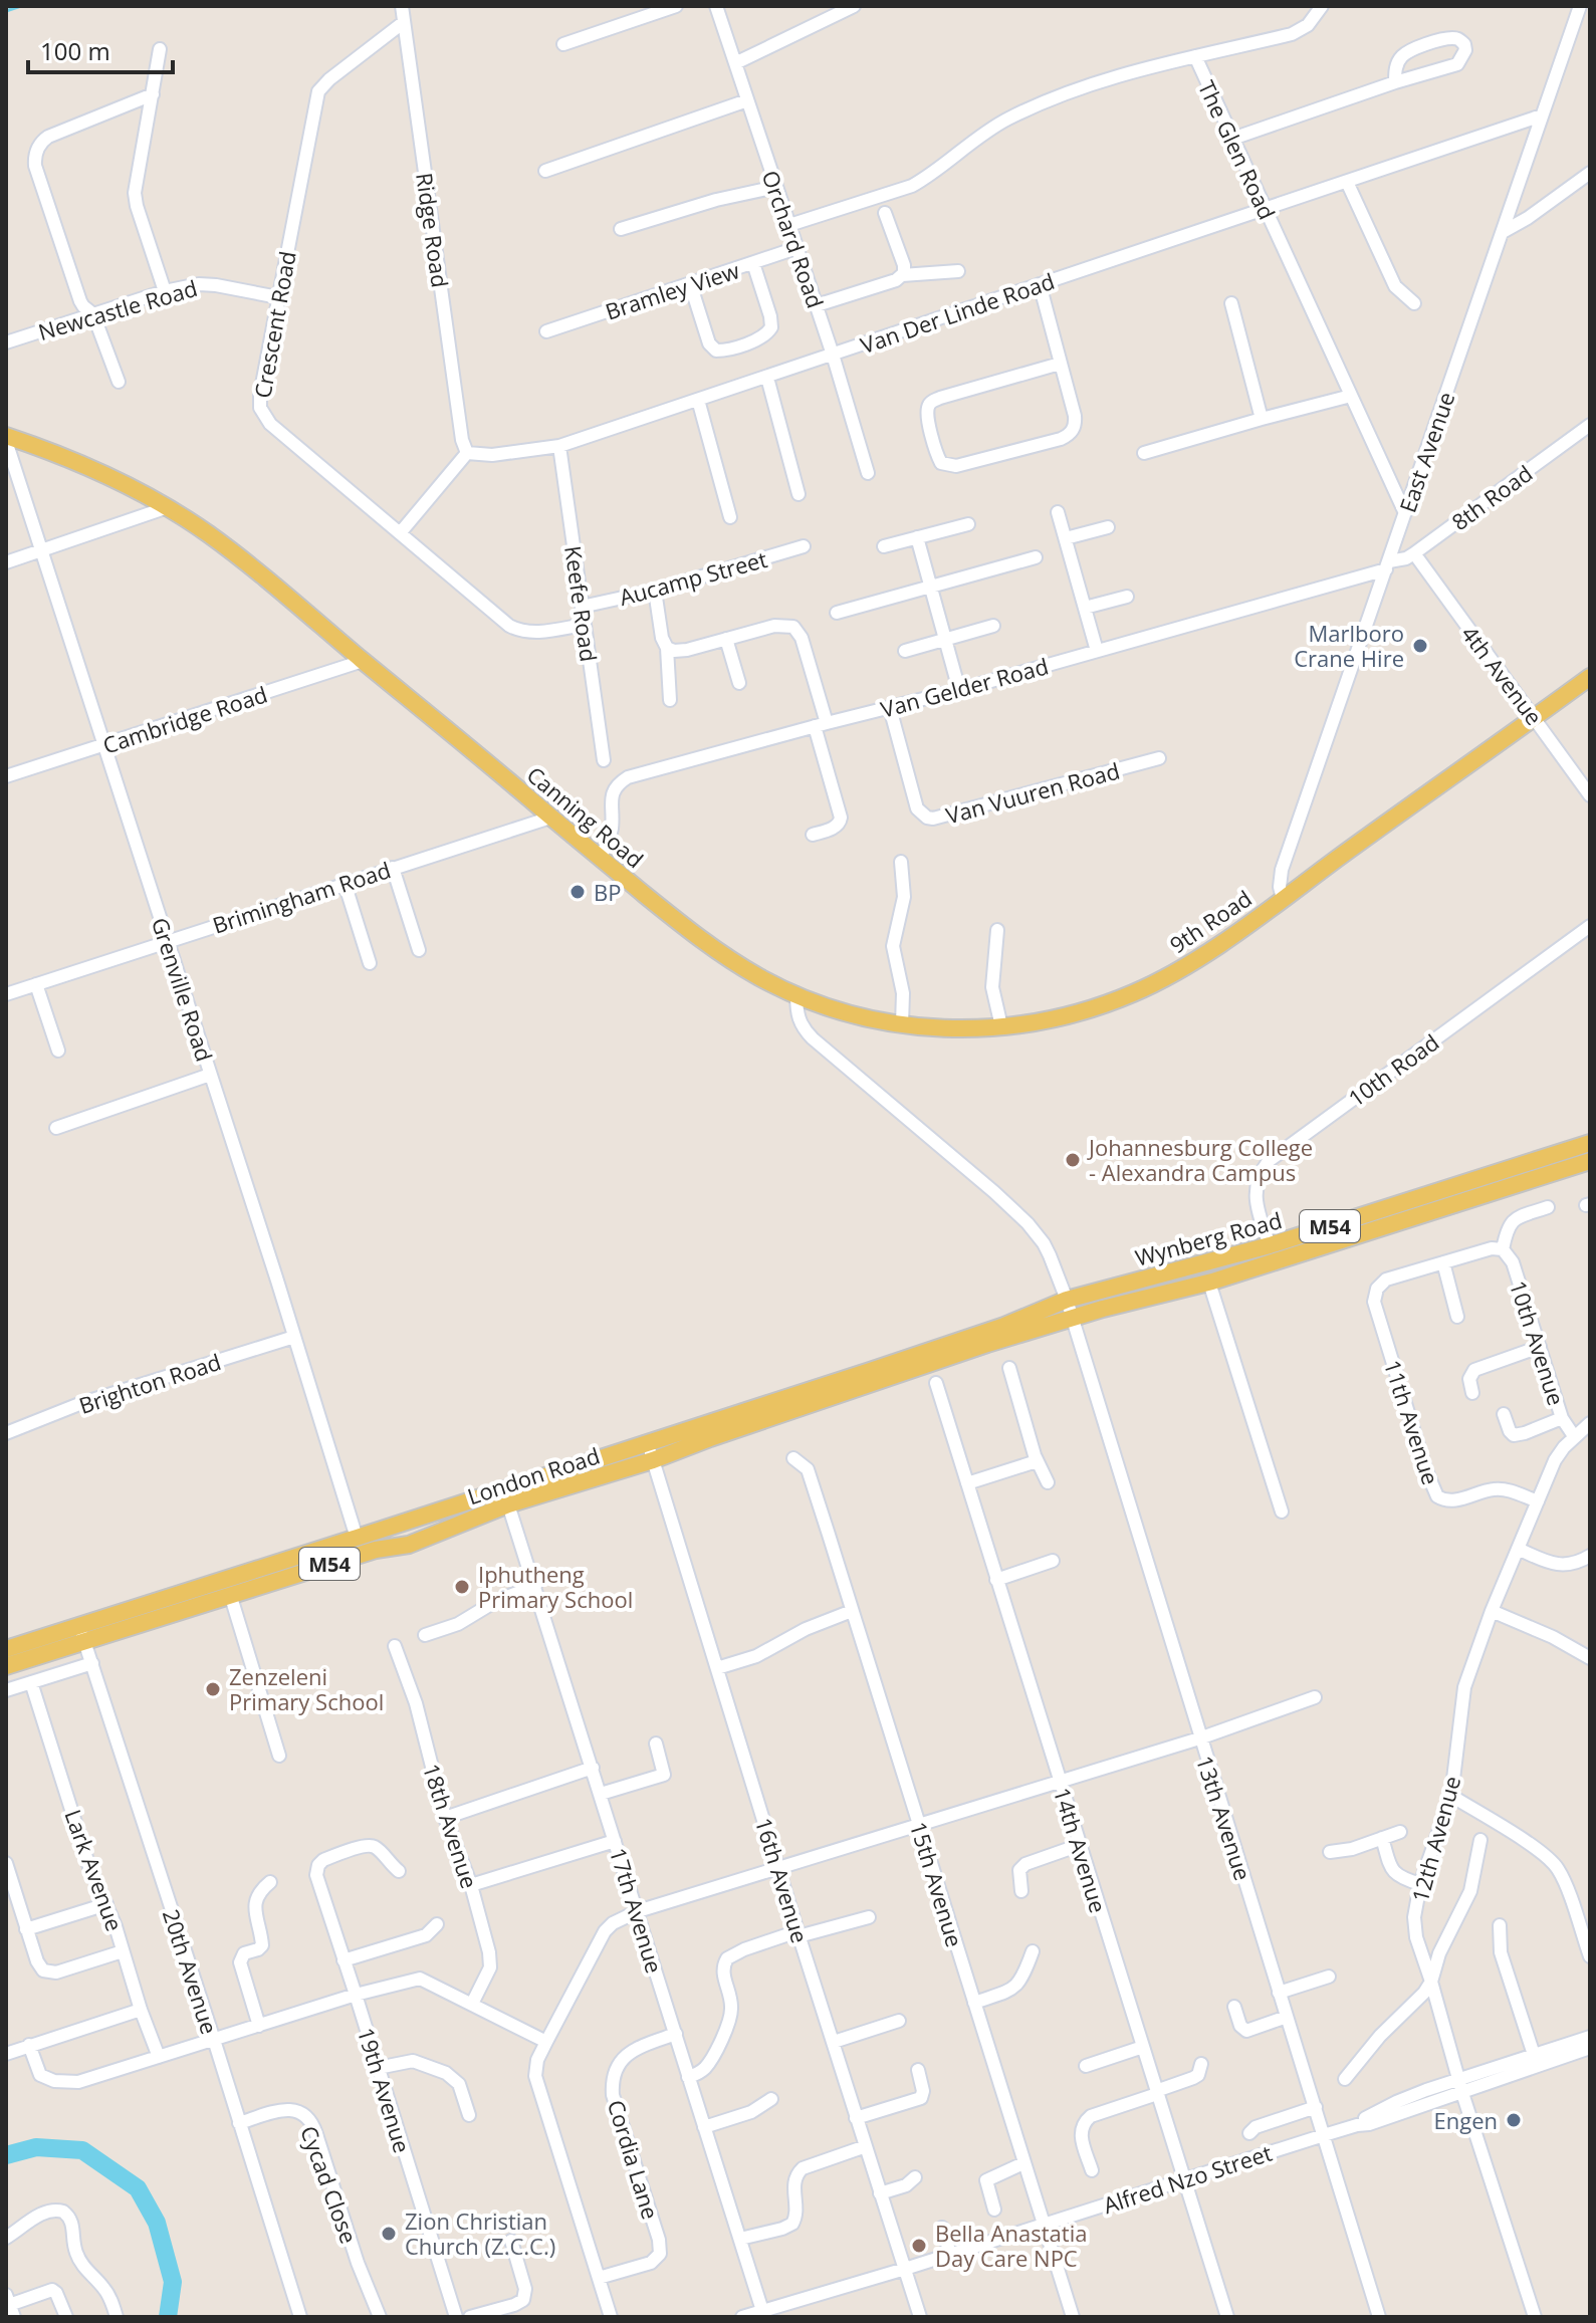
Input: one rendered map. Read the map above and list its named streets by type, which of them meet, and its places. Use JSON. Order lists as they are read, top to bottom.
{
  "streets": {
    "main road": [
      "Canning Road",
      "9th Road",
      "M54",
      "Wynberg Road",
      "London Road"
    ],
    "street": [
      "The Glen Road",
      "Ridge Road",
      "Orchard Road",
      "Bramley View",
      "Newcastle Road",
      "Van Der Linde Road",
      "Crescent Road",
      "East Avenue",
      "8th Road",
      "Aucamp Street",
      "Keefe Road",
      "4th Avenue",
      "Van Gelder Road",
      "Cambridge Road",
      "Van Vuuren Road",
      "Brimingham Road",
      "Grenville Road",
      "10th Road",
      "10th Avenue",
      "Brighton Road",
      "11th Avenue",
      "13th Avenue",
      "18th Avenue",
      "12th Avenue",
      "14th Avenue",
      "Lark Avenue",
      "16th Avenue",
      "15th Avenue",
      "17th Avenue",
      "20th Avenue",
      "19th Avenue",
      "Cordia Lane",
      "Alfred Nzo Street",
      "Cycad Close"
    ]
  },
  "crossings": [
    ["The Glen Road", "Orchard Road"],
    ["The Glen Road", "Van Der Linde Road"],
    ["The Glen Road", "East Avenue"],
    ["Ridge Road", "Van Der Linde Road"],
    ["Ridge Road", "Crescent Road"],
    ["Orchard Road", "Bramley View"],
    ["Orchard Road", "Van Der Linde Road"],
    ["Newcastle Road", "Crescent Road"],
    ["Van Der Linde Road", "East Avenue"],
    ["Van Der Linde Road", "Keefe Road"],
    ["Crescent Road", "Keefe Road"],
    ["East Avenue", "8th Road"],
    ["East Avenue", "Van Gelder Road"],
    ["East Avenue", "9th Road"],
    ["8th Road", "4th Avenue"],
    ["8th Road", "Van Gelder Road"],
    ["Aucamp Street", "Keefe Road"],
    ["4th Avenue", "9th Road"],
    ["Van Gelder Road", "Van Vuuren Road"],
    ["Van Gelder Road", "Canning Road"],
    ["Cambridge Road", "Canning Road"],
    ["Cambridge Road", "Grenville Road"],
    ["Canning Road", "Brimingham Road"],
    ["Canning Road", "9th Road"],
    ["Canning Road", "Grenville Road"],
    ["Brimingham Road", "Grenville Road"],
    ["Grenville Road", "Brighton Road"],
    ["Grenville Road", "London Road"],
    ["10th Road", "Wynberg Road"],
    ["Wynberg Road", "London Road"],
    ["Wynberg Road", "13th Avenue"],
    ["10th Avenue", "12th Avenue"],
    ["11th Avenue", "12th Avenue"],
    ["London Road", "13th Avenue"],
    ["London Road", "16th Avenue"],
    ["London Road", "17th Avenue"],
    ["London Road", "20th Avenue"],
    ["13th Avenue", "Alfred Nzo Street"],
    ["12th Avenue", "Alfred Nzo Street"],
    ["14th Avenue", "Alfred Nzo Street"],
    ["16th Avenue", "Alfred Nzo Street"],
    ["15th Avenue", "Alfred Nzo Street"],
    ["17th Avenue", "Cordia Lane"],
    ["17th Avenue", "Alfred Nzo Street"],
    ["20th Avenue", "Cycad Close"]
  ],
  "places": [
    "Marlboro Crane Hire",
    "BP",
    "Johannesburg College - Alexandra Campus",
    "Iphutheng Primary School",
    "Zenzeleni Primary School",
    "Engen",
    "Zion Christian Church (Z.C.C.)",
    "Bella Anastatia Day Care NPC"
  ],
  "scale_bar": "100 m"
}
